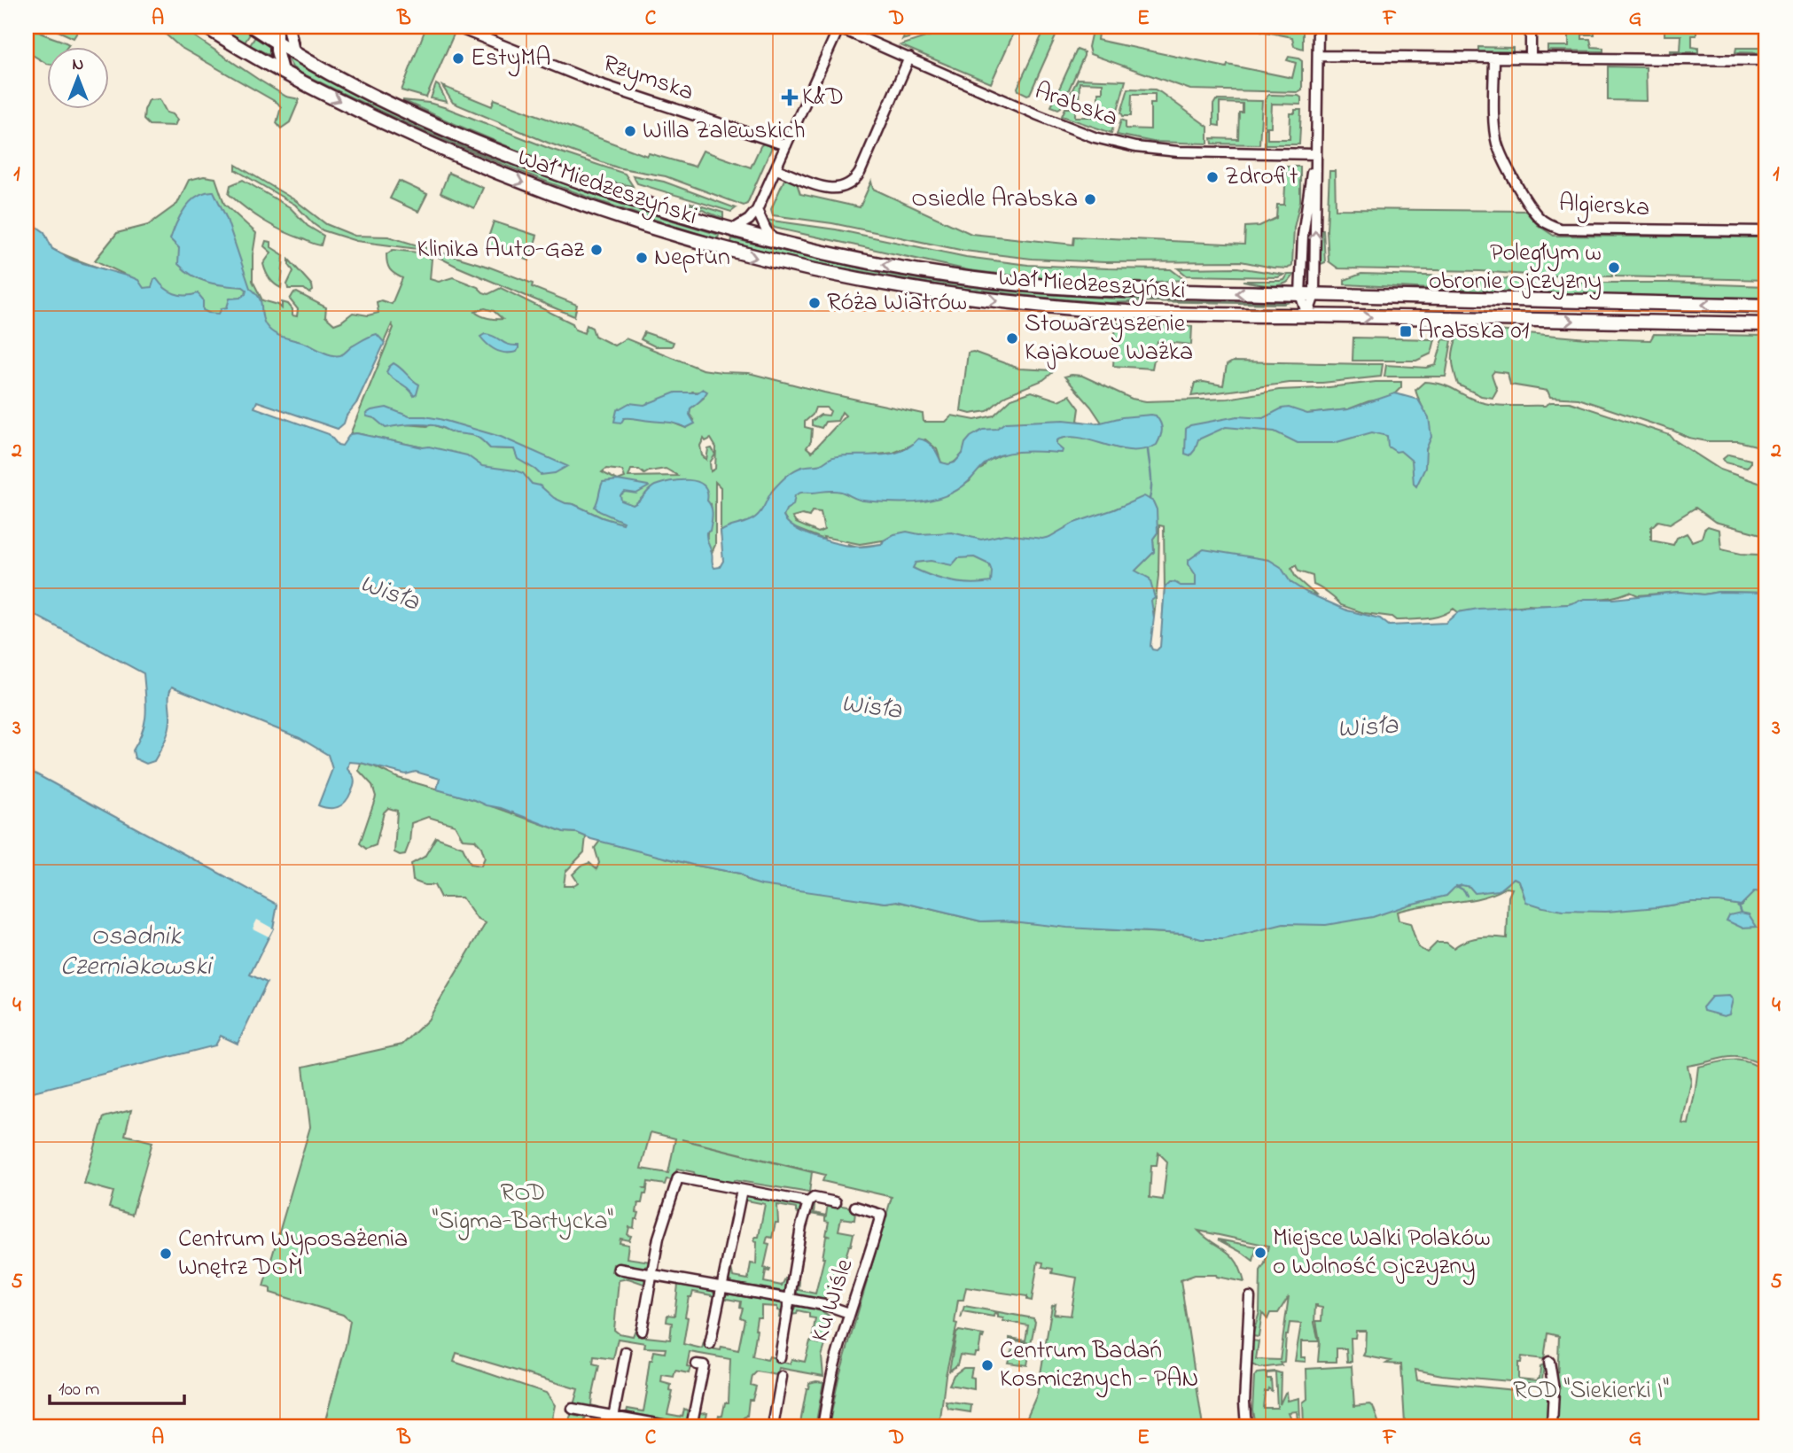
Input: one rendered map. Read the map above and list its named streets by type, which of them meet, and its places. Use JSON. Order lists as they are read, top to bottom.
{
  "streets": {
    "main road": ["Wał Miedzeszyński"],
    "street": [
      "Rzymska",
      "Arabska",
      "Algierska",
      "Ku Wiśle"
    ]
  },
  "water": ["Wisła", "Osadnik Czerniakowski"],
  "parks": ["ROD \"Sigma-Bartycka\"", "ROD \"Siekierki I\""],
  "places": {
    "other": [
      "EstyMA",
      "Willa Zalewskich",
      "Zdrofit",
      "Osiedle Arabska",
      "Klinika Auto-Gaz",
      "Neptun",
      "Poległym w obronie Ojczyzny",
      "Róża Wiatrów",
      "Stowarzyszenie Kajakowe Ważka",
      "Miejsce Walki Polaków o Wolność Ojczyzny",
      "Centrum Wyposażenia Wnętrz DOM",
      "Centrum Badań Kosmicznych - PAN"
    ],
    "health": ["K&D"],
    "transit": ["Arabska 01"]
  },
  "scale_bar": "100 m",
  "north": "top",
  "grid": {
    "columns": [
      "A",
      "B",
      "C",
      "D",
      "E",
      "F",
      "G"
    ],
    "rows": [
      "1",
      "2",
      "3",
      "4",
      "5"
    ]
  }
}
